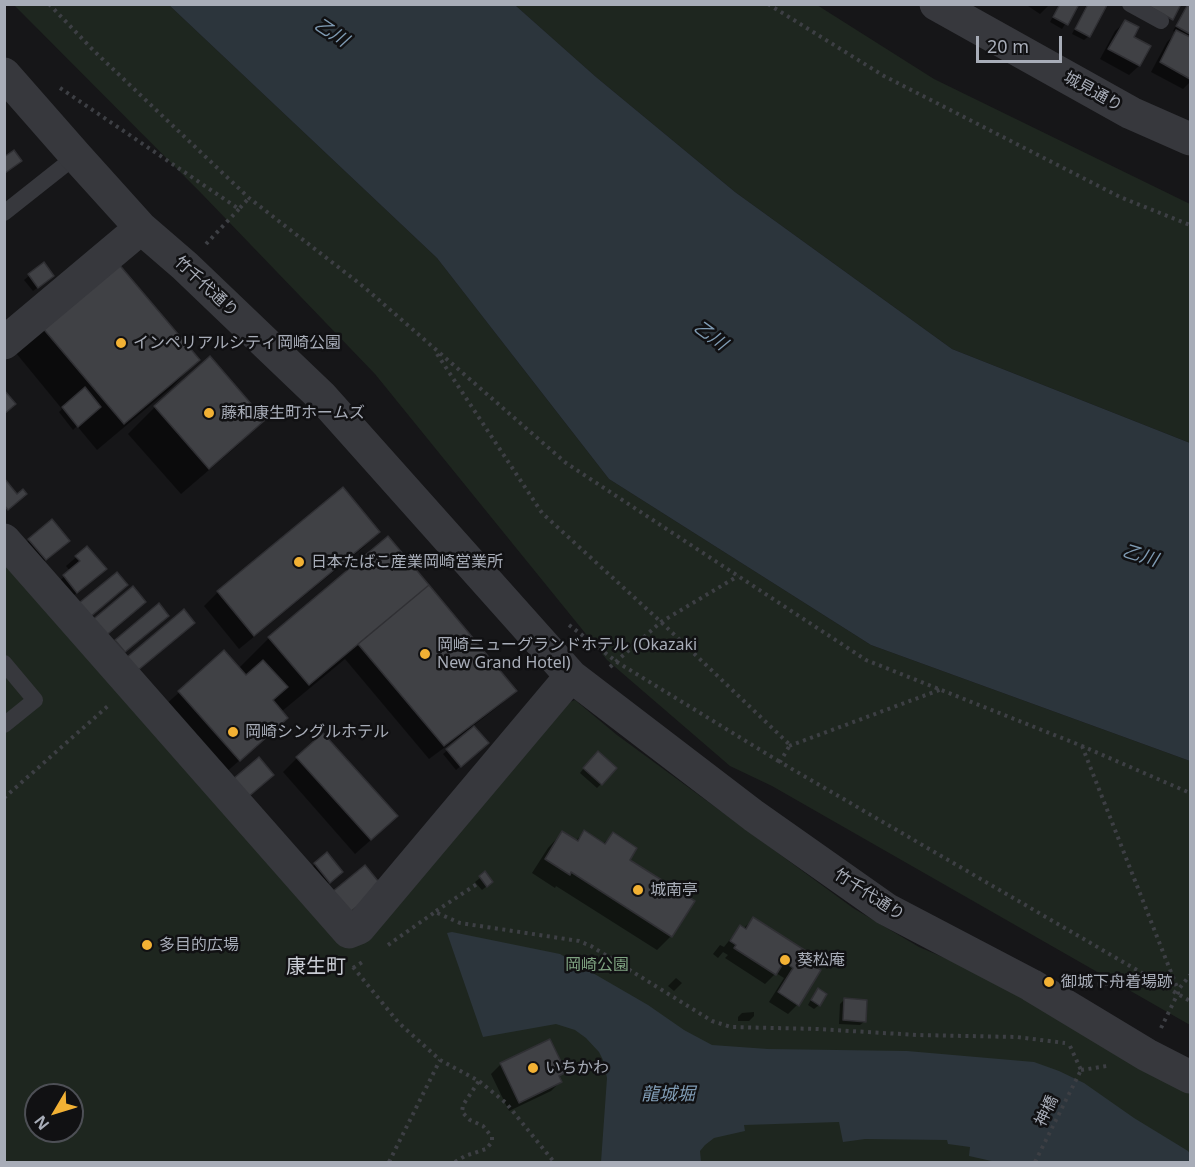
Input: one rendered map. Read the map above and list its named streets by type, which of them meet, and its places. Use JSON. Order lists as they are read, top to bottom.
{
  "streets": {
    "street": ["城見通り", "竹千代通り"],
    "path": ["神橋"]
  },
  "districts": ["康生町"],
  "water": ["乙川", "龍城堀"],
  "parks": ["岡崎公園"],
  "places": [
    "インペリアルシティ岡崎公園",
    "藤和康生町ホームズ",
    "日本たばこ産業岡崎営業所",
    "岡崎ニューグランドホテル (Okazaki New Grand Hotel)",
    "岡崎シングルホテル",
    "城南亭",
    "多目的広場",
    "葵松庵",
    "御城下舟着場跡",
    "いちかわ"
  ],
  "scale_bar": "20 m",
  "north": "bottom left"
}
